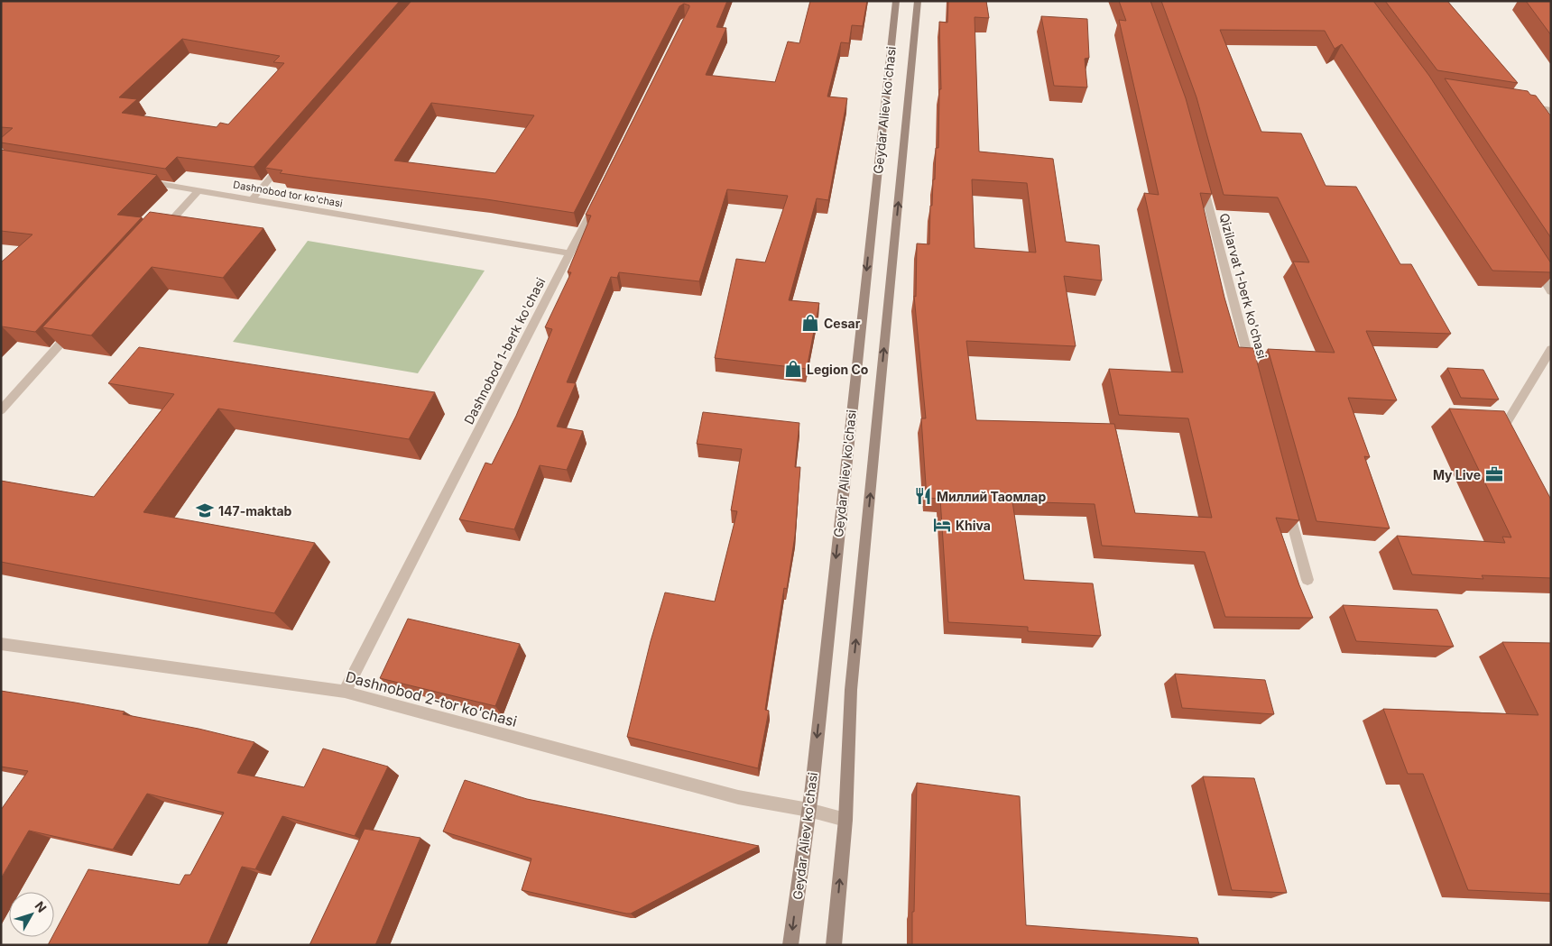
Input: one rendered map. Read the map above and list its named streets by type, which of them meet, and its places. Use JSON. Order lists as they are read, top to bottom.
{
  "streets": {
    "main road": ["Geydar Aliev ko'chasi"],
    "street": [
      "Dashnobod tor ko'chasi",
      "Qizilarvat 1-berk ko'chasi",
      "Dashnobod 1-berk ko'chasi",
      "Dashnobod 2-tor ko'chasi"
    ]
  },
  "crossings": [
    ["Geydar Aliev ko'chasi", "Dashnobod 2-tor ko'chasi"],
    ["Dashnobod tor ko'chasi", "Dashnobod 1-berk ko'chasi"],
    ["Dashnobod 1-berk ko'chasi", "Dashnobod 2-tor ko'chasi"]
  ],
  "places": {
    "shop": ["Cesar", "Legion Co"],
    "office": ["My Live"],
    "restaurant": ["Миллий Таомлар"],
    "school or university": ["147-maktab"],
    "hotel": ["Khiva"]
  },
  "north": "top right"
}
